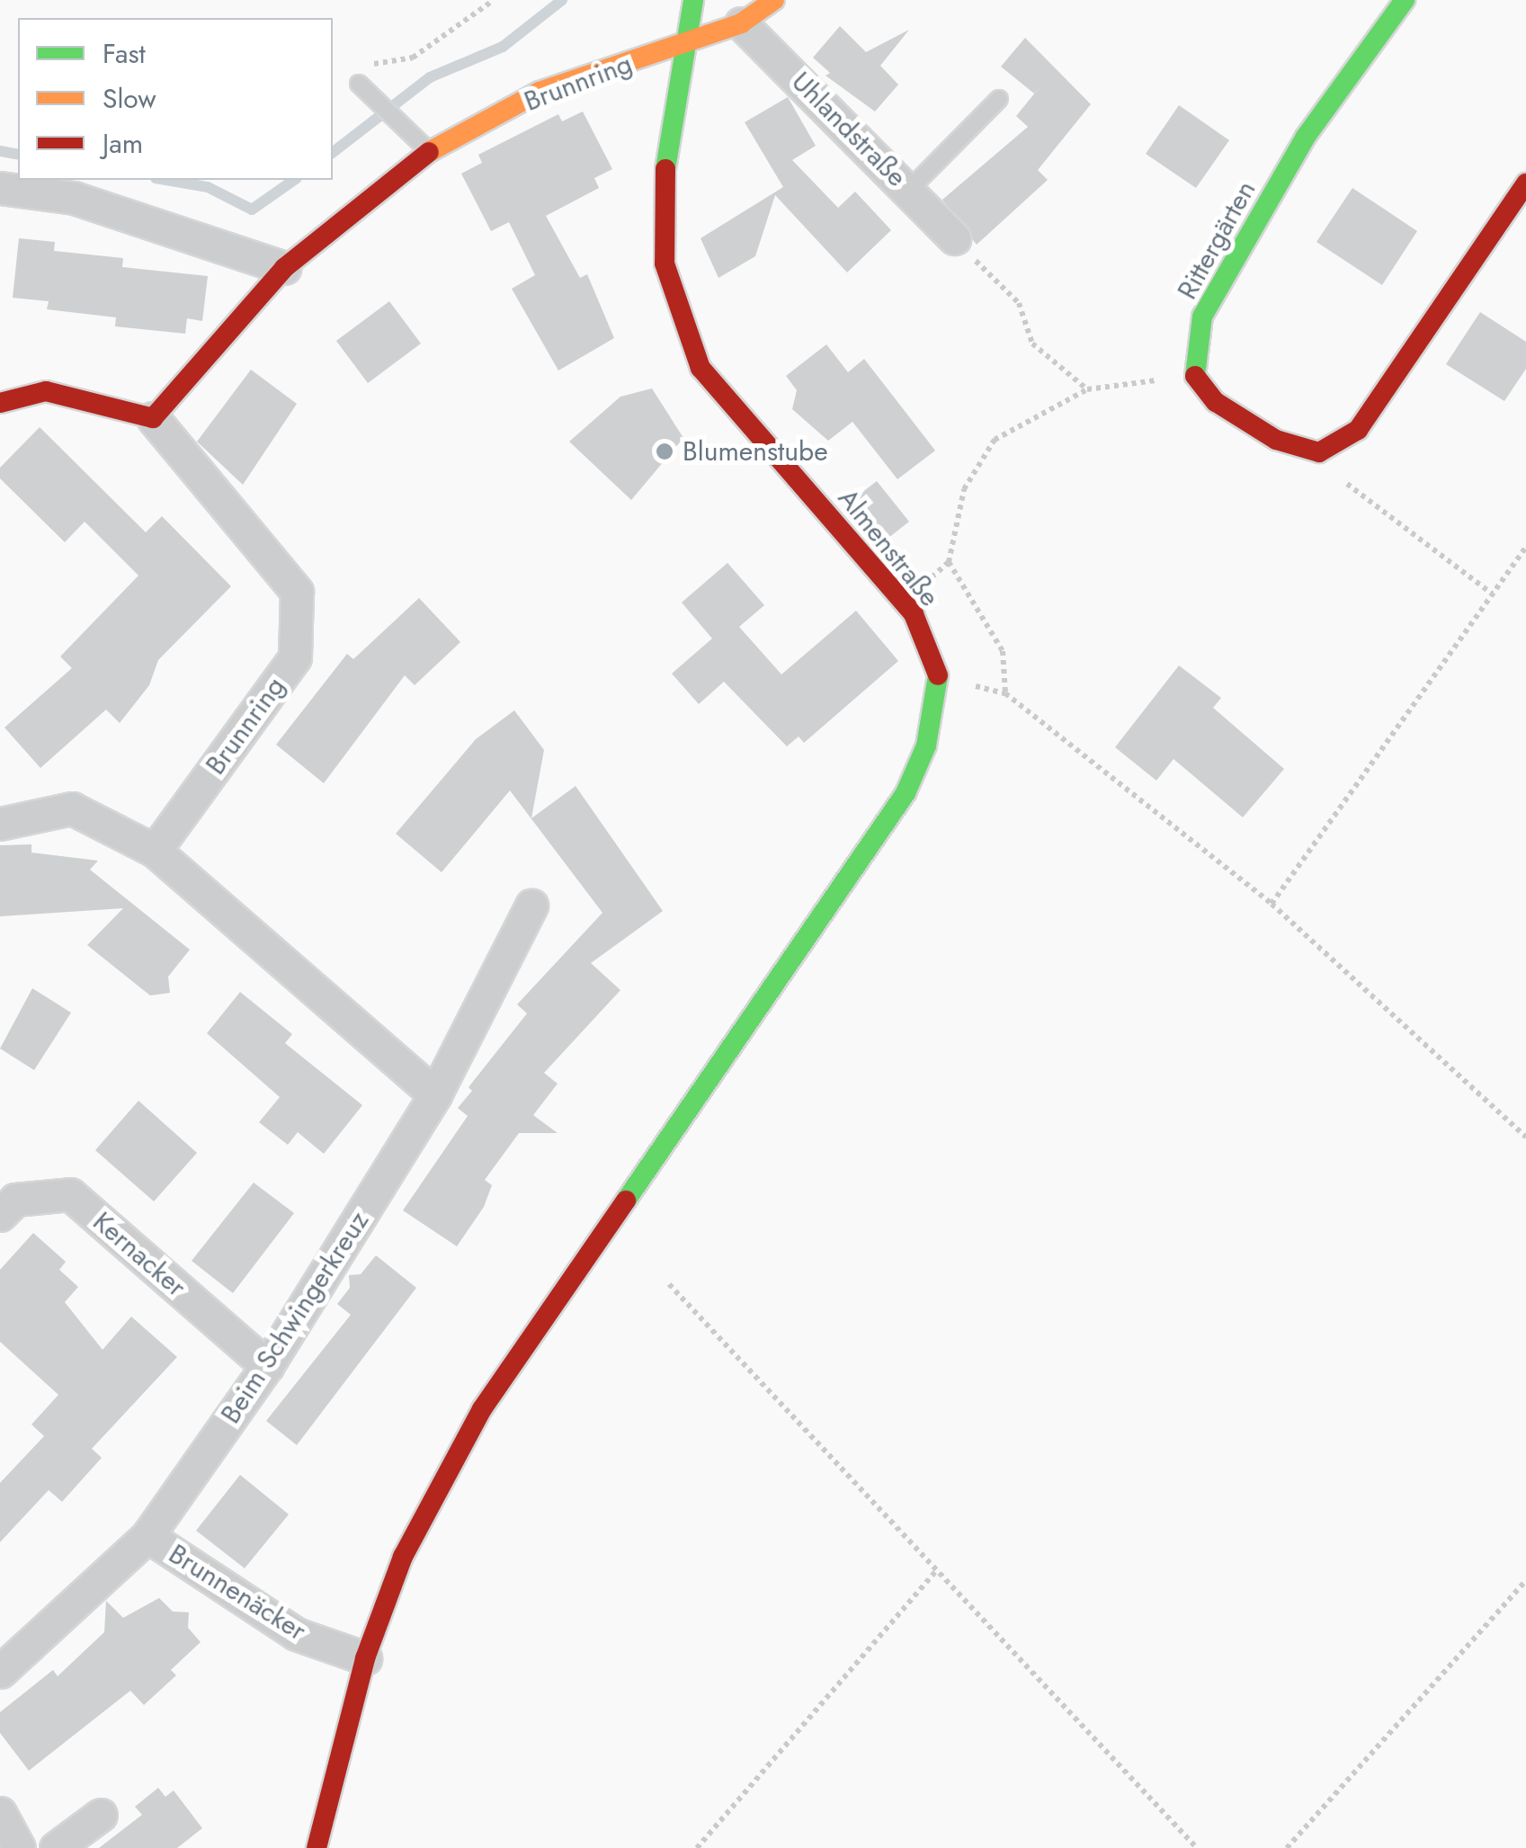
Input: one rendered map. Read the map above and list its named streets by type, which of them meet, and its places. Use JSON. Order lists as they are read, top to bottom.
{
  "streets": {
    "street": [
      "Brunnring",
      "Uhlandstraße",
      "Rittergärten",
      "Almenstraße",
      "Kernacker",
      "Beim Schwingerkreuz",
      "Brunnenäcker"
    ]
  },
  "crossings": [
    ["Brunnring", "Almenstraße"],
    ["Kernacker", "Beim Schwingerkreuz"],
    ["Beim Schwingerkreuz", "Brunnenäcker"]
  ],
  "places": ["Blumenstube"],
  "legend": ["Fast", "Slow", "Jam"]
}
